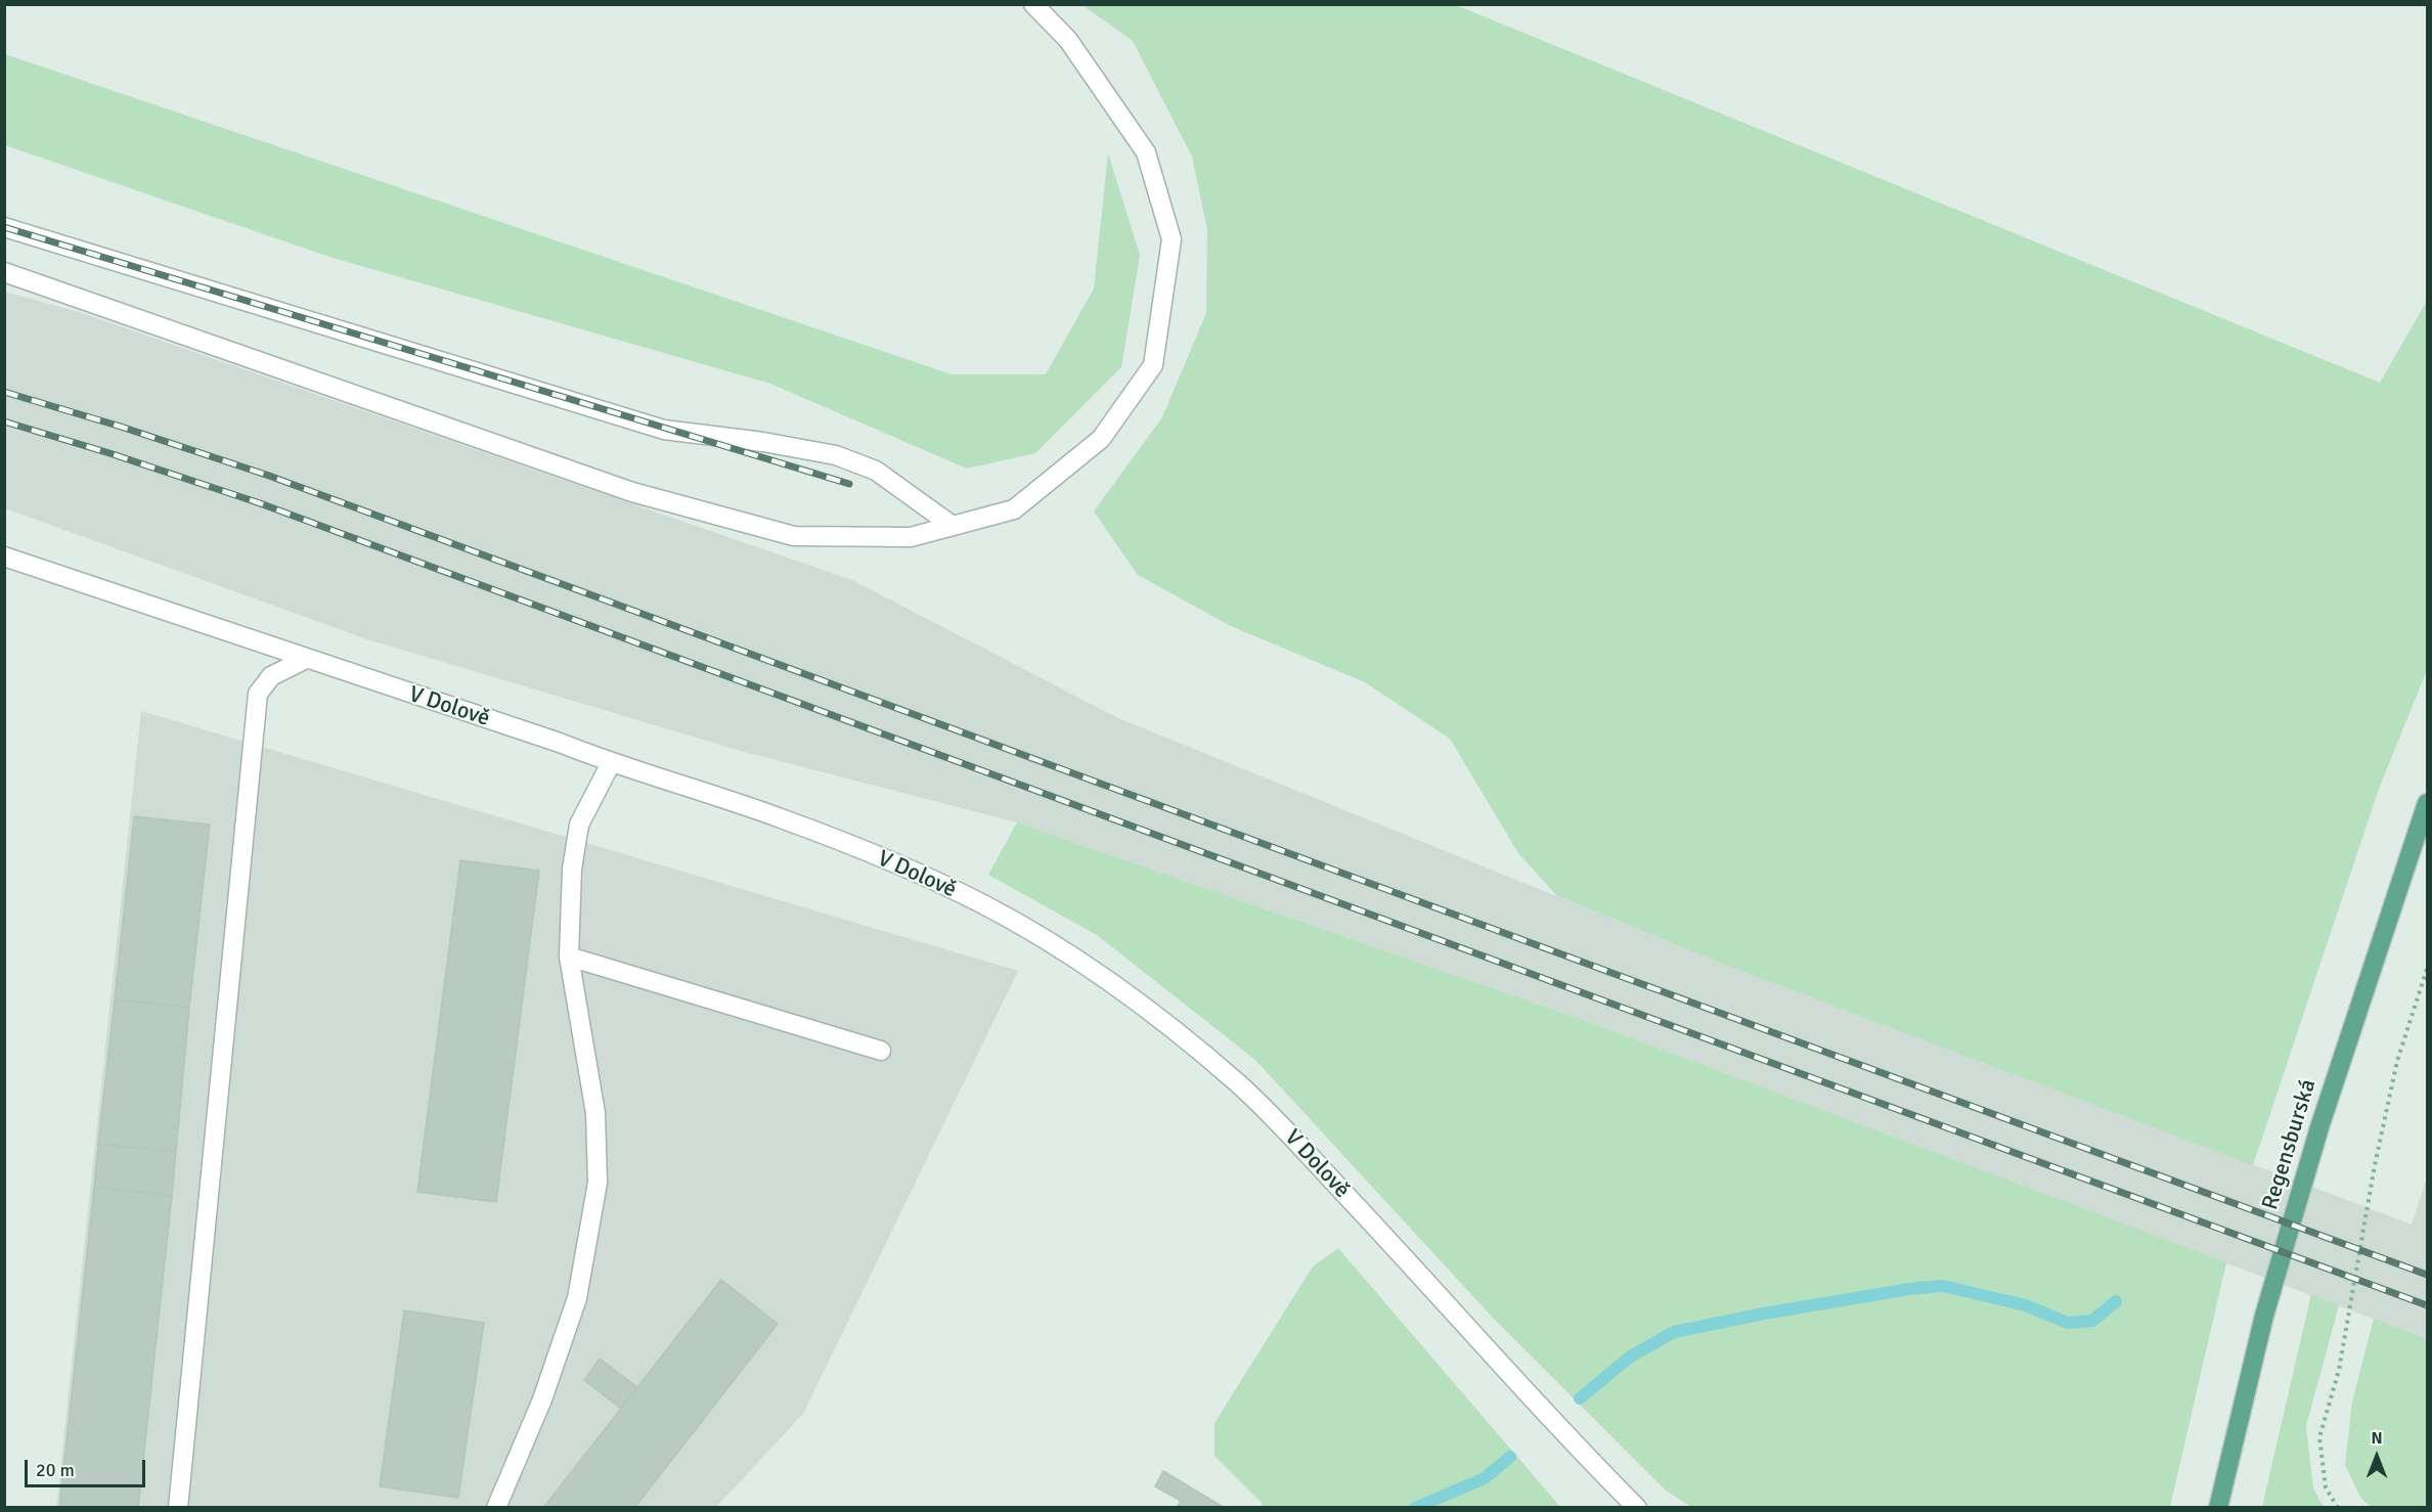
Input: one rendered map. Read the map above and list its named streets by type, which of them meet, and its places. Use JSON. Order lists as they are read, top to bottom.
{
  "streets": {
    "main road": ["Regensburská"],
    "street": ["V Dolově"]
  },
  "scale_bar": "20 m",
  "north": "top"
}
